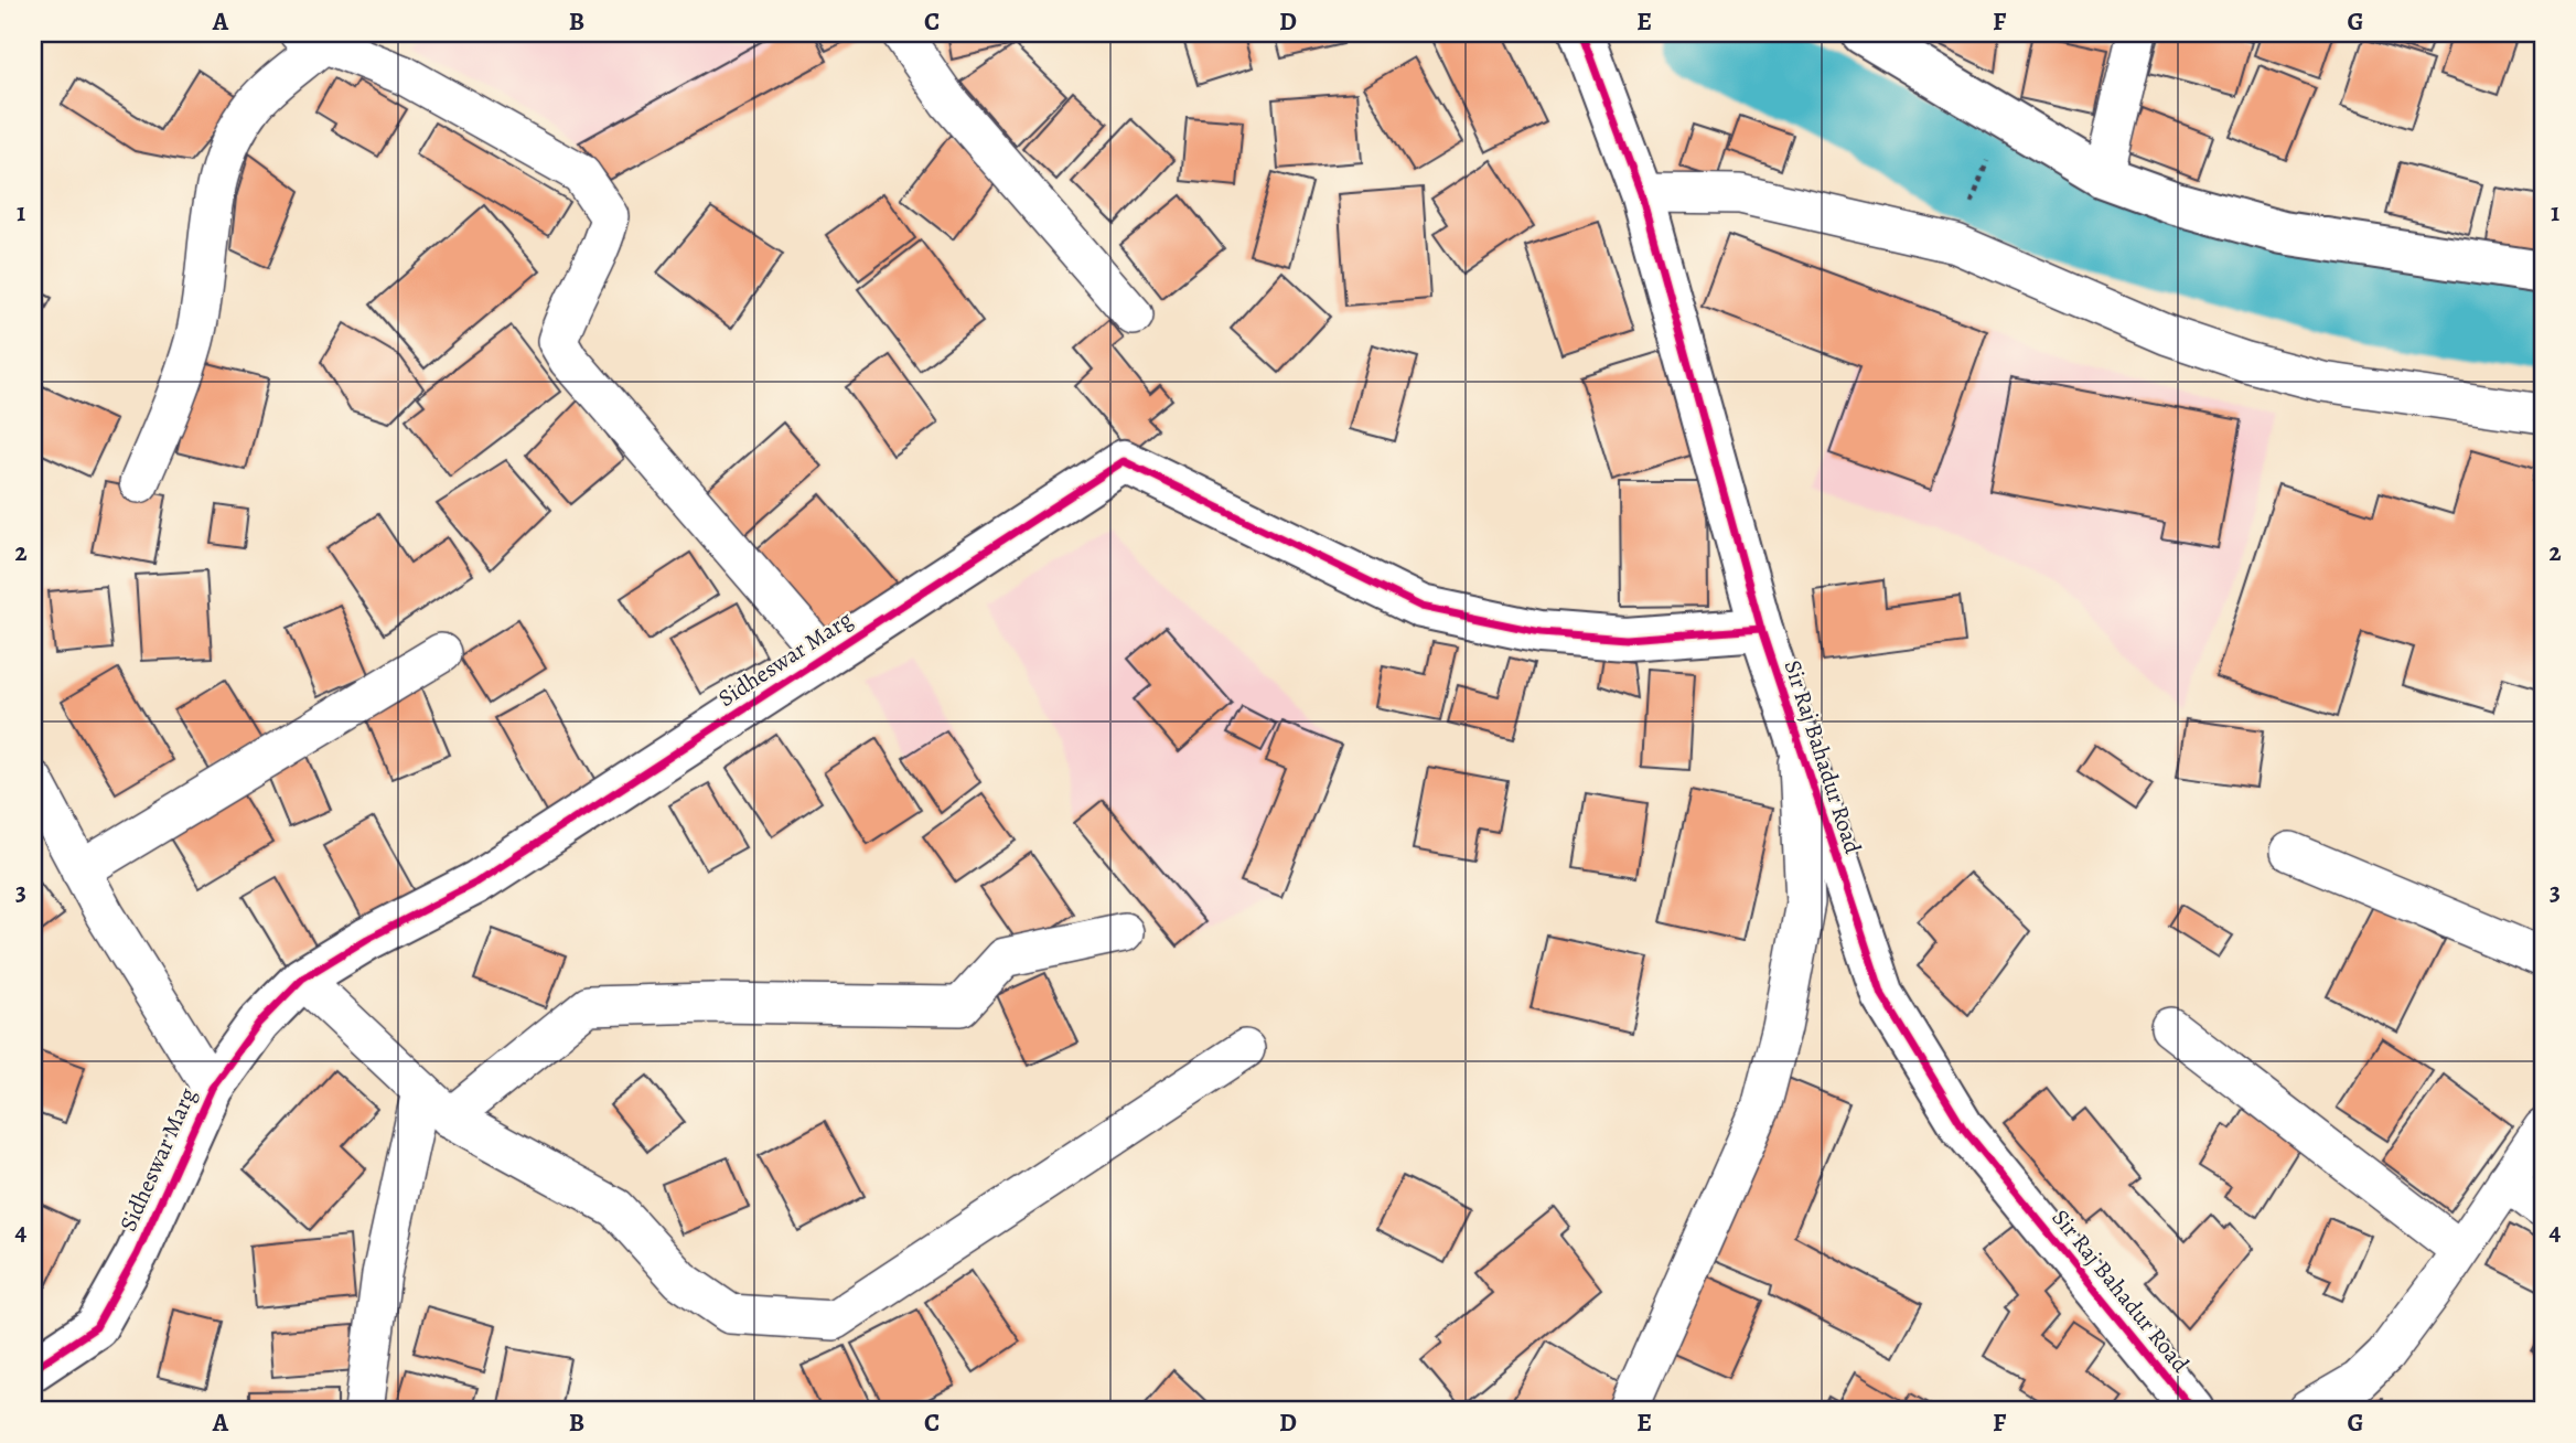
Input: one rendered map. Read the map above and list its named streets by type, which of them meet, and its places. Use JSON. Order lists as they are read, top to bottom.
{
  "streets": {
    "street": ["Sidheswar Marg", "Sir Raj Bahadur Road"]
  },
  "crossings": [
    ["Sidheswar Marg", "Sir Raj Bahadur Road"]
  ],
  "grid": {
    "columns": [
      "A",
      "B",
      "C",
      "D",
      "E",
      "F",
      "G"
    ],
    "rows": [
      "1",
      "2",
      "3",
      "4"
    ]
  }
}
